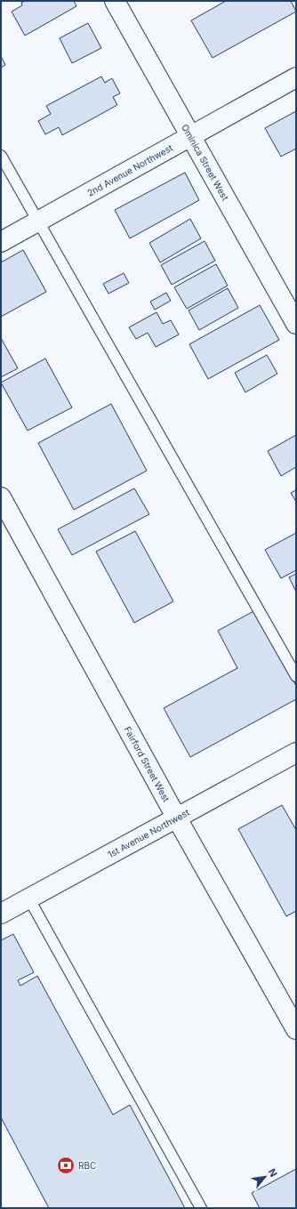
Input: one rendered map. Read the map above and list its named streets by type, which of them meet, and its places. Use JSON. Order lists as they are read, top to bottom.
{
  "streets": {
    "street": [
      "Ominica Street West",
      "2nd Avenue Northwest",
      "Fairford Street West",
      "1st Avenue Northwest"
    ]
  },
  "crossings": [
    ["Ominica Street West", "2nd Avenue Northwest"],
    ["Fairford Street West", "1st Avenue Northwest"]
  ],
  "places": {
    "bank": ["RBC"]
  },
  "north": "top right"
}
